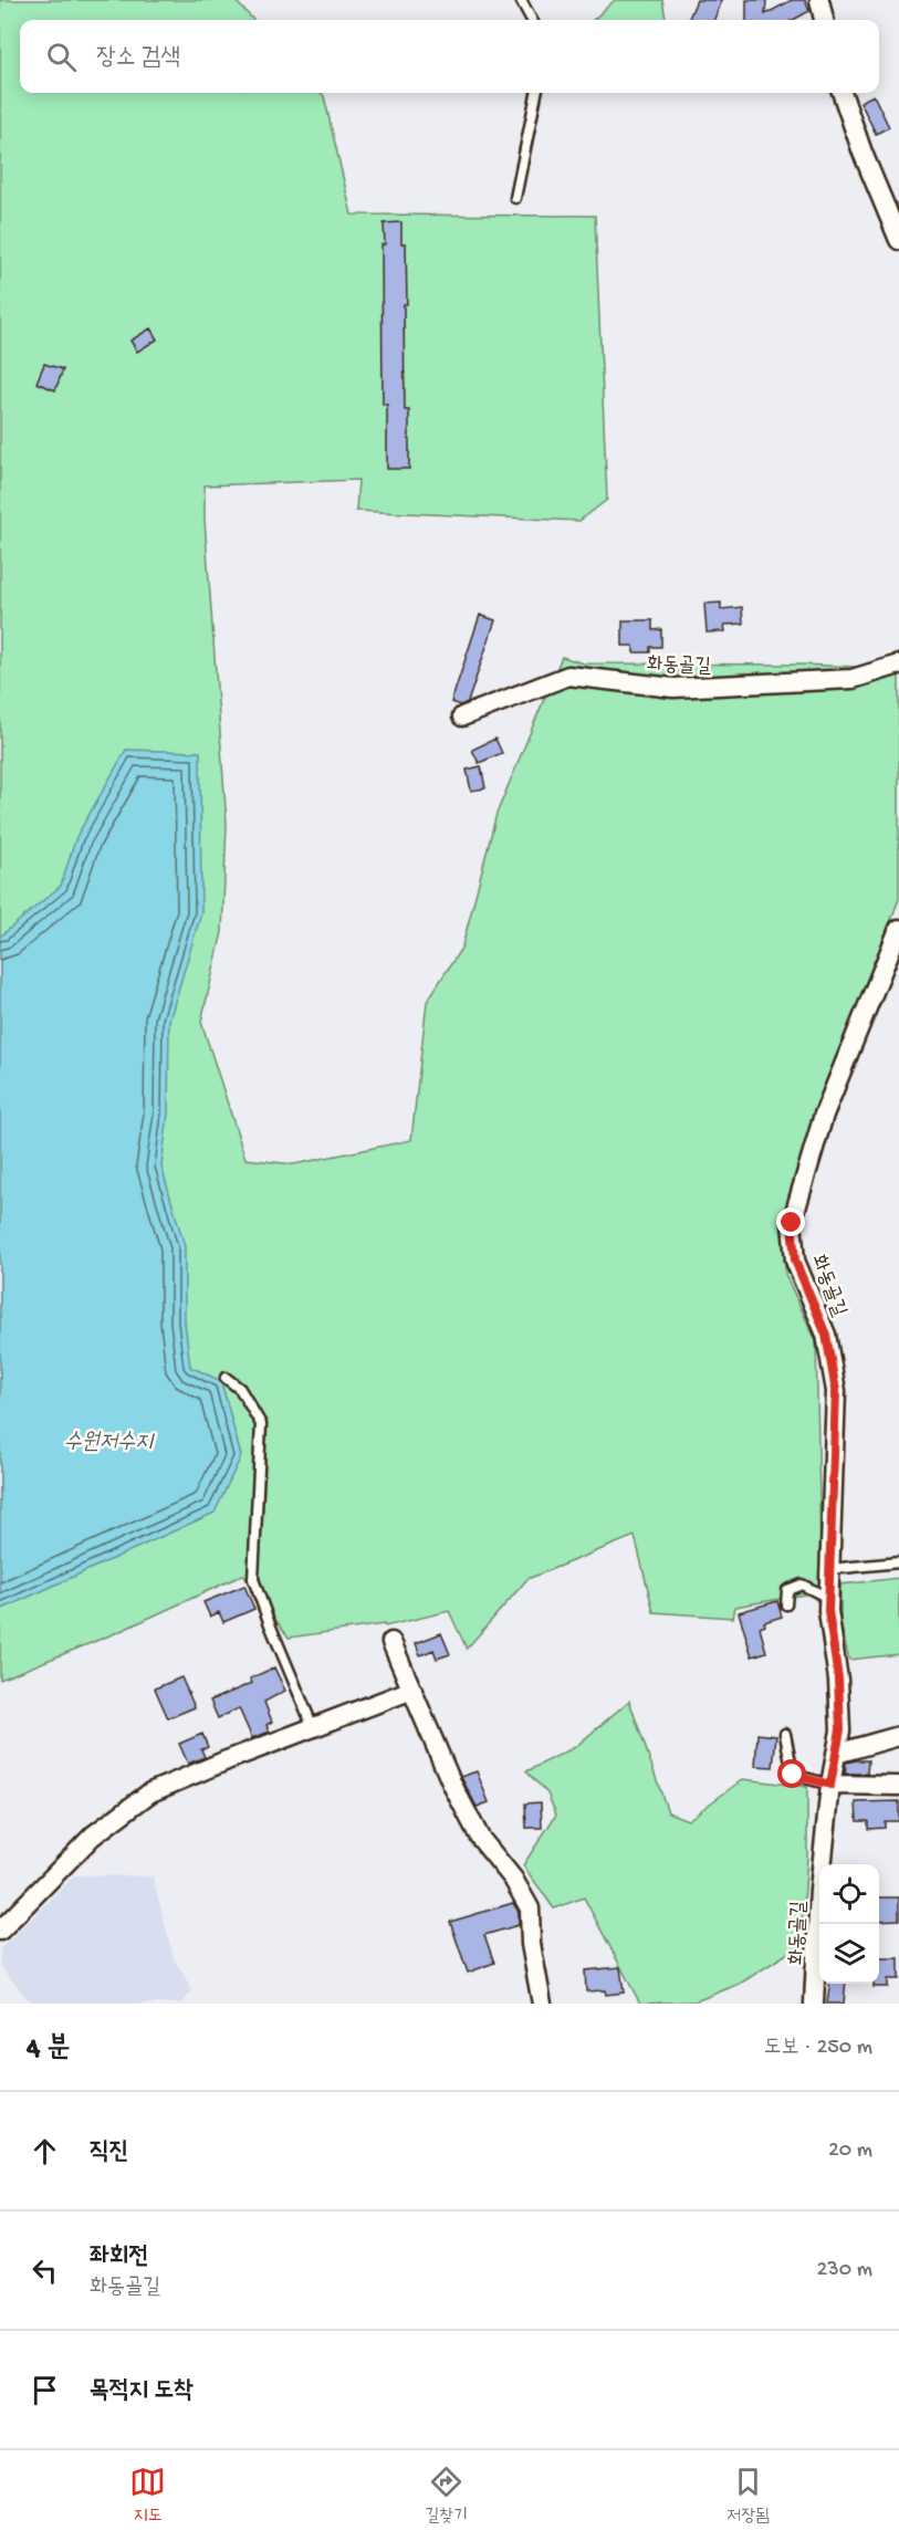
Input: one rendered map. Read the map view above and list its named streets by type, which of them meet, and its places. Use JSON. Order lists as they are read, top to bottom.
{
  "streets": {
    "street": ["화동골길"]
  },
  "water": ["수원저수지"],
  "page": {
    "search": "장소 검색",
    "heading": ["4 분", "도보 · 250 m"],
    "list": [
      ["직진", "20 m"],
      ["좌회전", "화동골길", "230 m"],
      "목적지 도착"
    ],
    "nav": ["지도", "길찾기", "저장됨"]
  }
}
